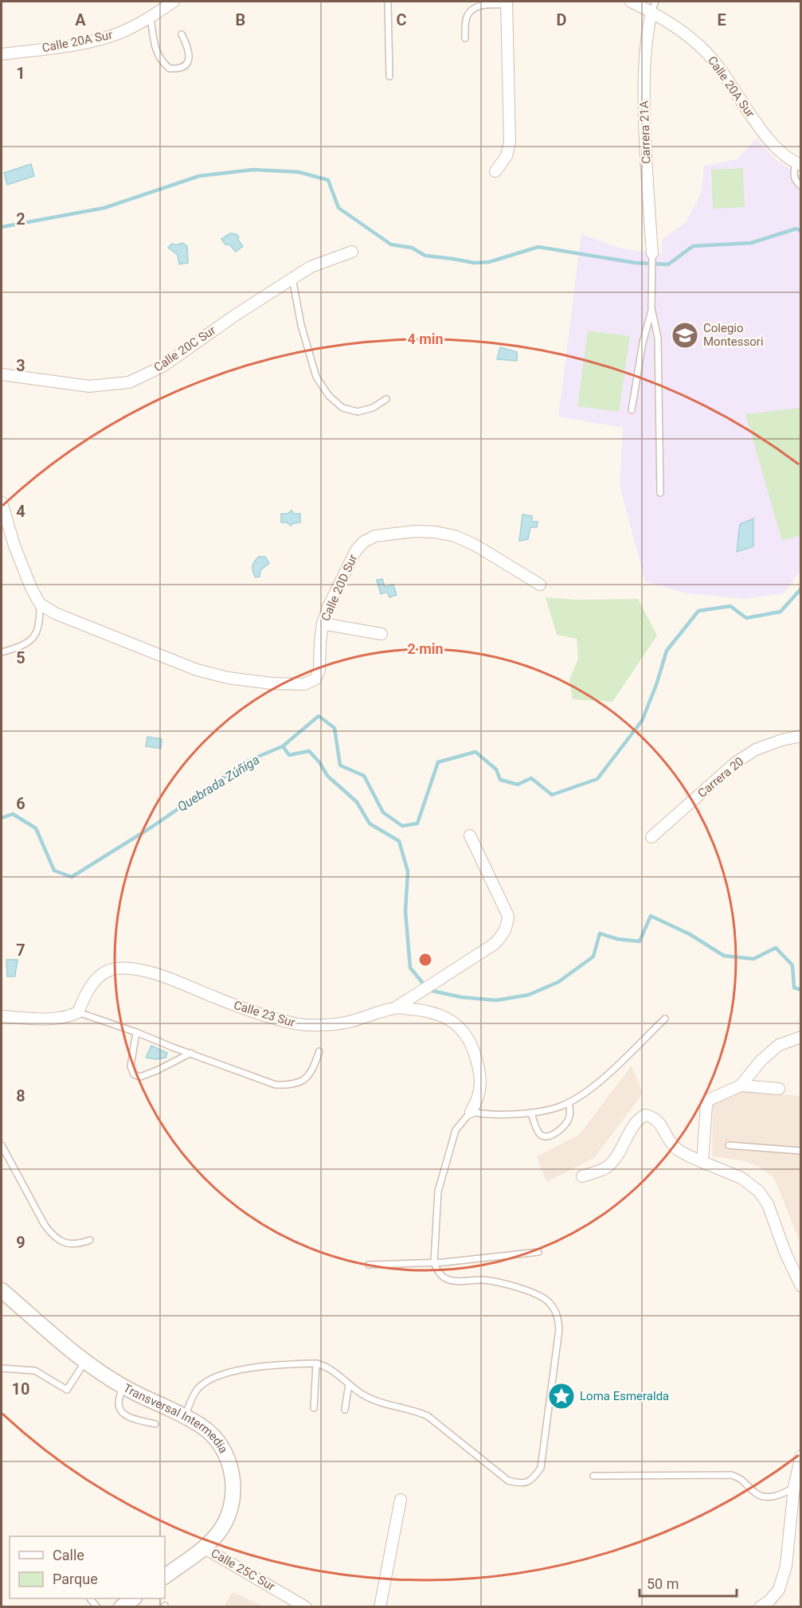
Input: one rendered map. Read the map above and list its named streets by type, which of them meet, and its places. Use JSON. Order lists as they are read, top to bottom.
{
  "streets": {
    "street": [
      "Calle 20A Sur",
      "Carrera 21A",
      "Calle 20C Sur",
      "Calle 20D Sur",
      "Carrera 20",
      "Calle 23 Sur",
      "Transversal Intermedia",
      "Calle 25C Sur"
    ]
  },
  "crossings": [
    ["Calle 20A Sur", "Carrera 21A"],
    ["Transversal Intermedia", "Calle 25C Sur"]
  ],
  "water": ["Quebrada Zúñiga"],
  "places": {
    "school or university": ["Colegio Montessori"],
    "place": ["Loma Esmeralda"]
  },
  "legend": ["Calle", "Parque"],
  "scale_bar": "50 m",
  "grid": {
    "columns": [
      "A",
      "B",
      "C",
      "D",
      "E"
    ],
    "rows": [
      "1",
      "2",
      "3",
      "4",
      "5",
      "6",
      "7",
      "8",
      "9",
      "10"
    ]
  },
  "rings": ["4 min", "2 min"]
}
